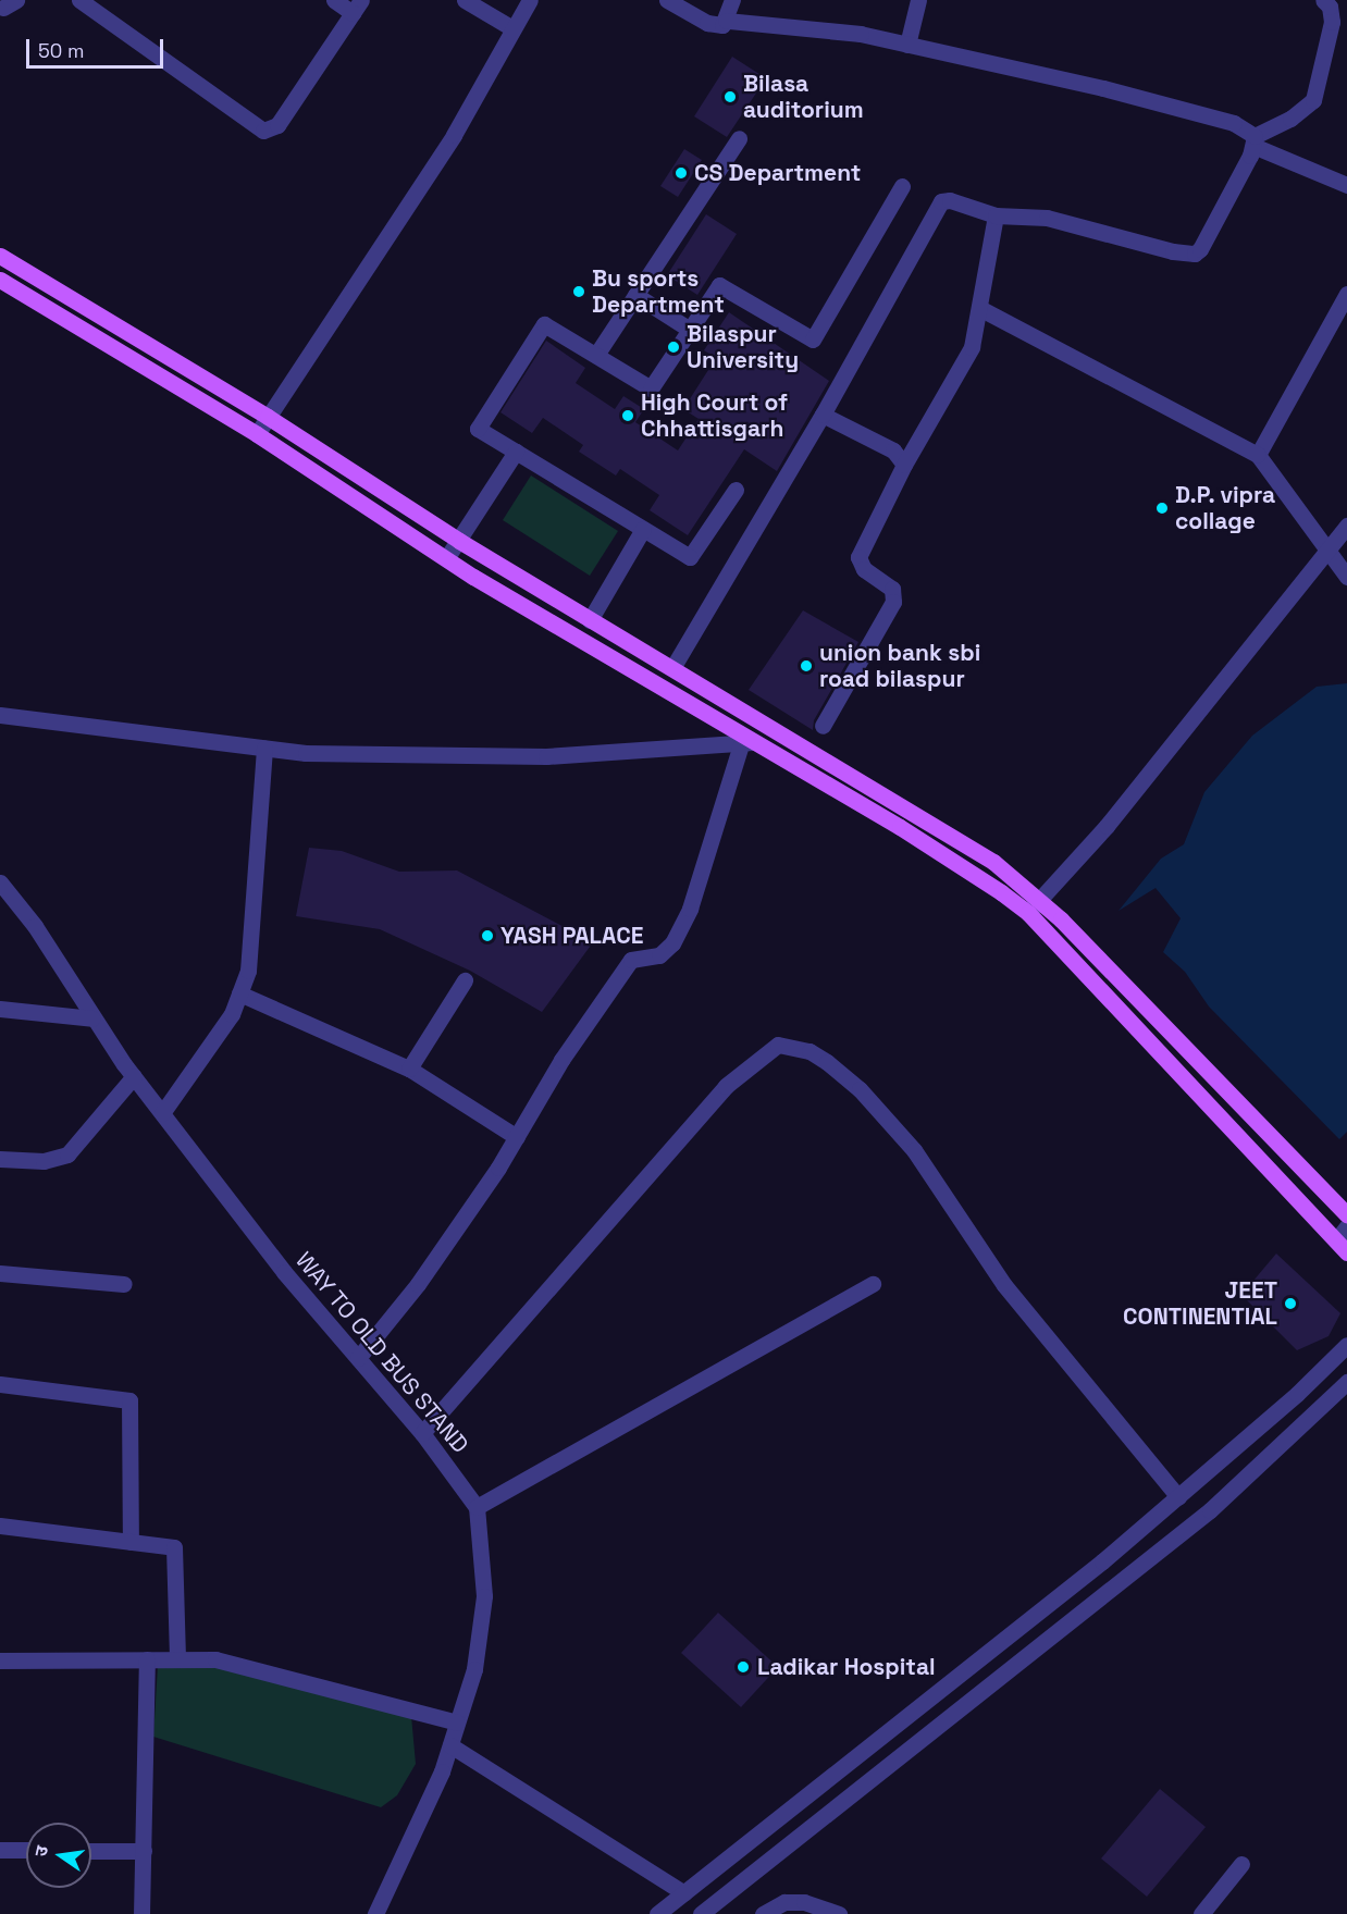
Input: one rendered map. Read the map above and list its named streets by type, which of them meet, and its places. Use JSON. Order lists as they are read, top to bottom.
{
  "streets": {
    "street": ["WAY TO OLD BUS STAND"]
  },
  "places": [
    "Bilasa auditorium",
    "CS Department",
    "Bu sports Department",
    "Bilaspur University",
    "High Court of Chhattisgarh",
    "D.P. vipra collage",
    "union bank sbi road bilaspur",
    "YASH PALACE",
    "JEET CONTINENTIAL",
    "Ladikar Hospital"
  ],
  "scale_bar": "50 m",
  "north": "left"
}
